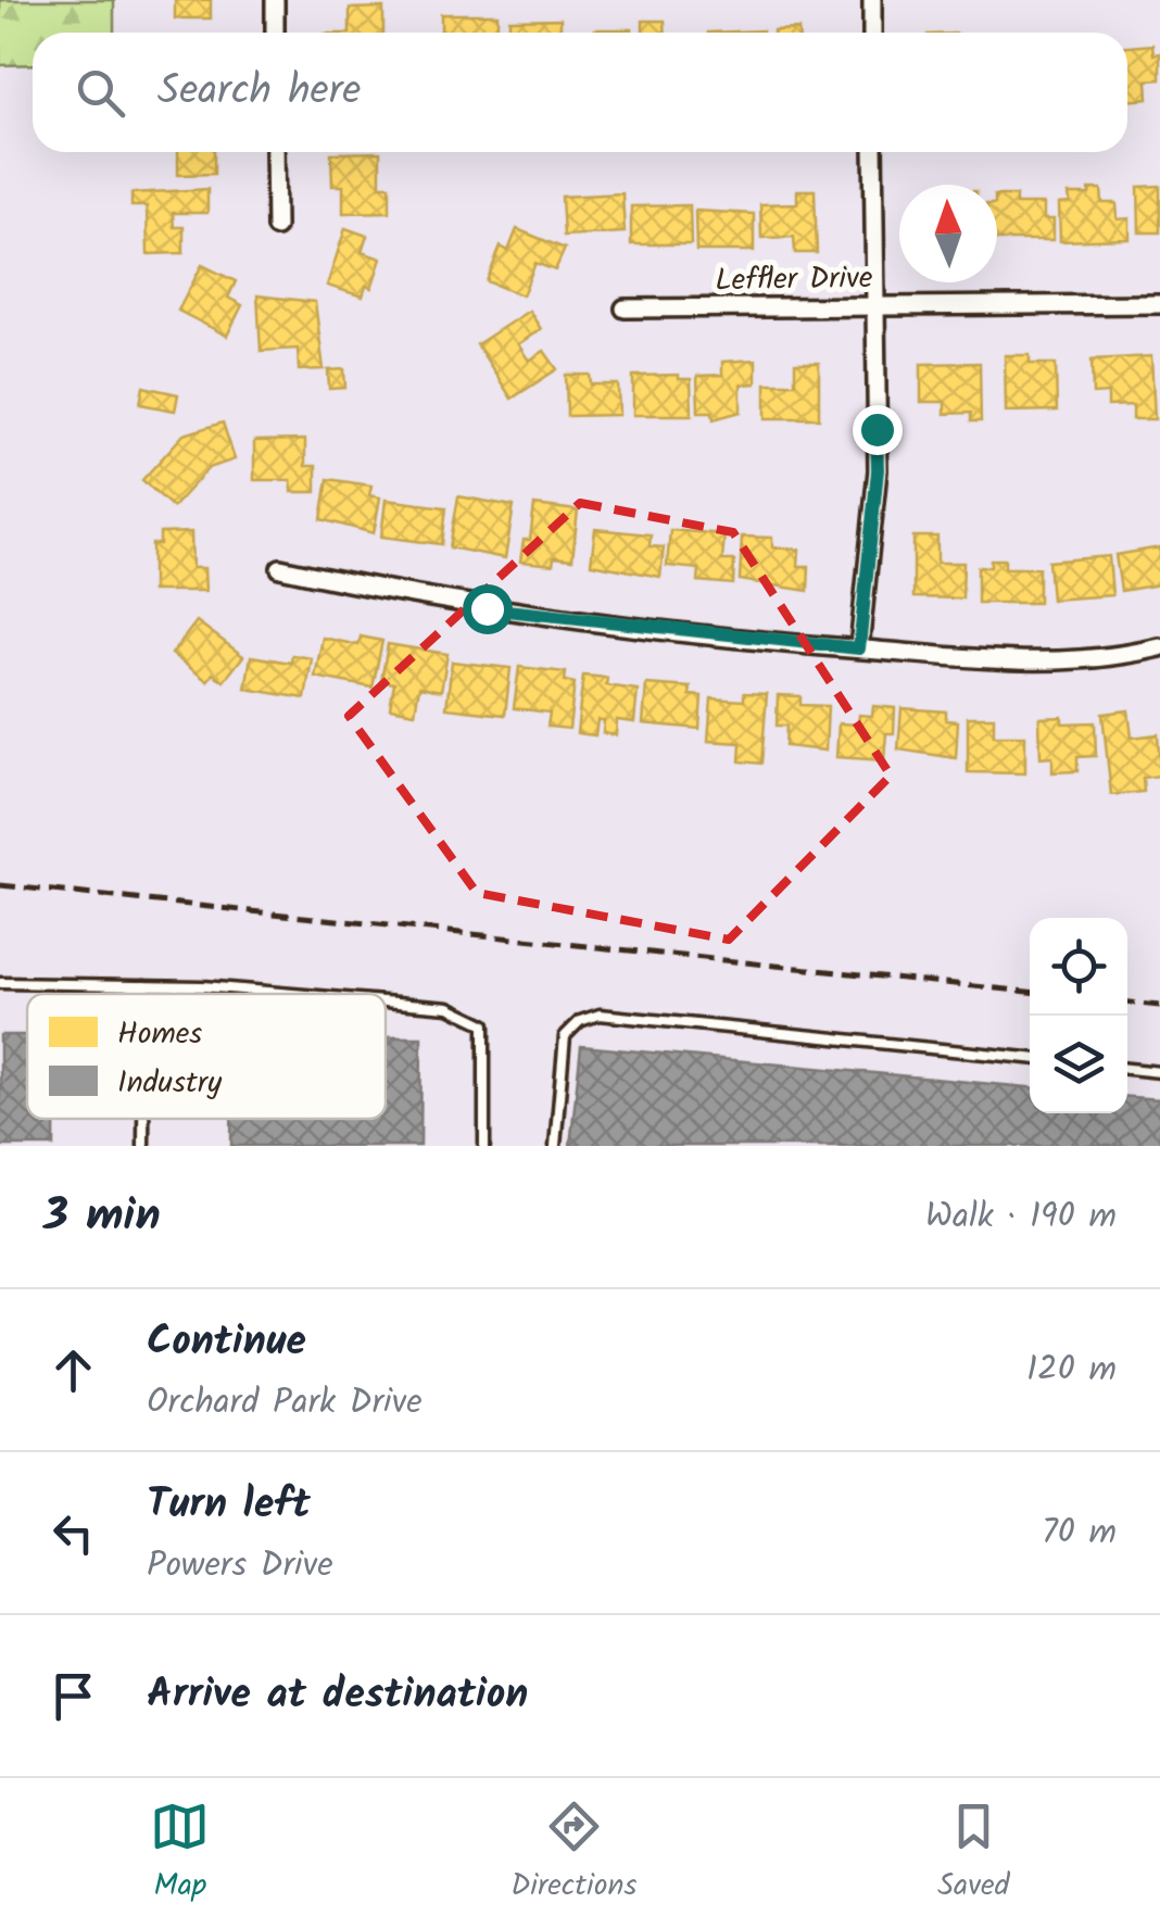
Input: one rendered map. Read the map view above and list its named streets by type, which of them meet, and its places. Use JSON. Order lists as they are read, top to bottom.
{
  "streets": {
    "street": ["Leffler Drive"]
  },
  "legend": ["Homes", "Industry"],
  "north": "top",
  "page": {
    "search": "Search here",
    "heading": ["3 min", "Walk · 190 m"],
    "list": [
      ["Continue", "Orchard Park Drive", "120 m"],
      ["Turn left", "Powers Drive", "70 m"],
      "Arrive at destination"
    ],
    "nav": ["Map", "Directions", "Saved"]
  }
}
